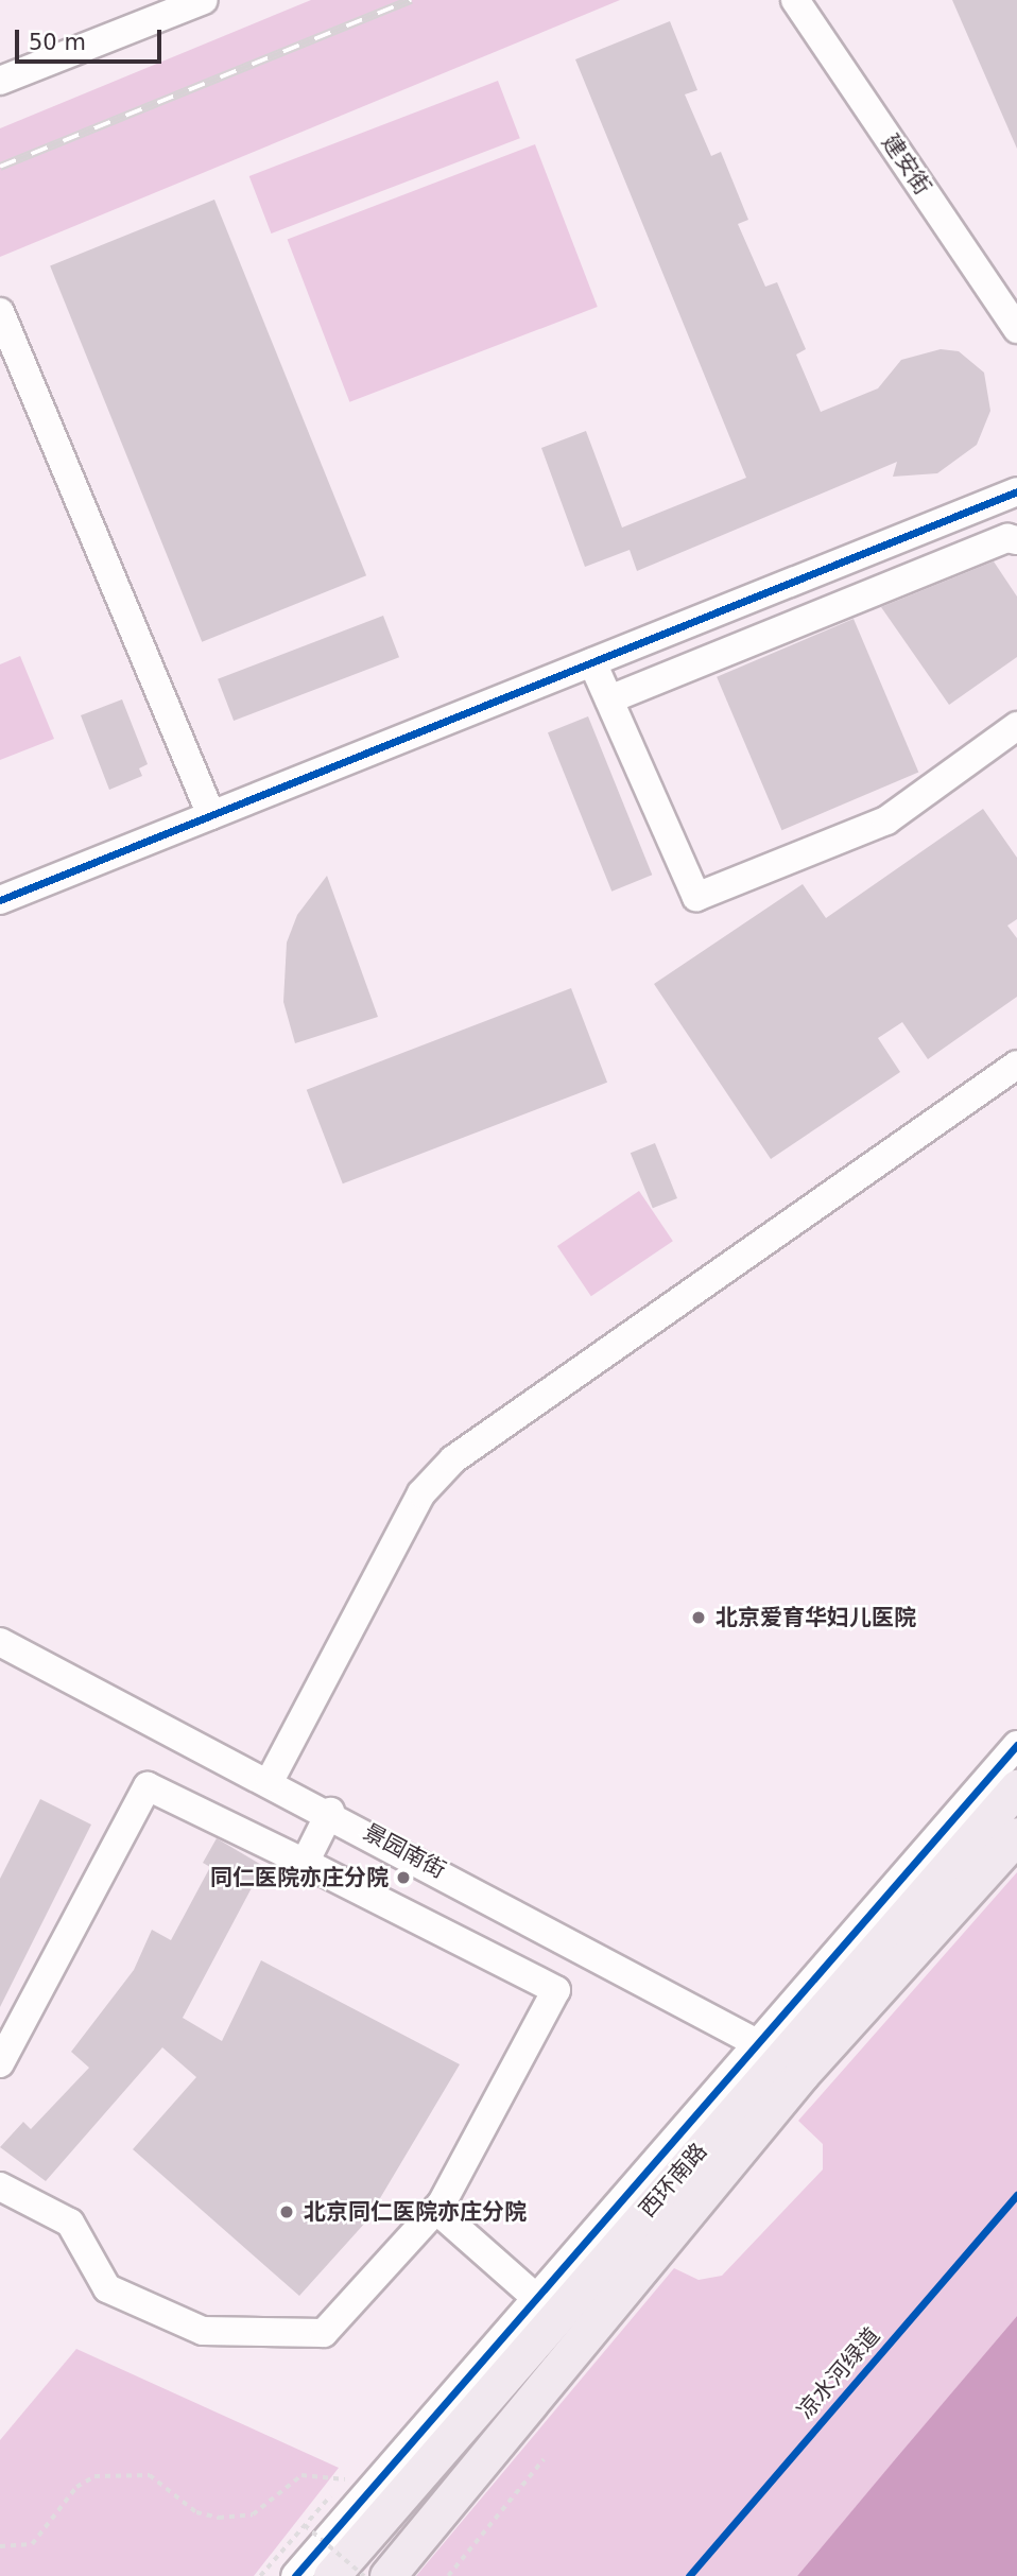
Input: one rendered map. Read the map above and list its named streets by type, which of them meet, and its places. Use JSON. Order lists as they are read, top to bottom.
{
  "streets": {
    "main road": ["西环南路"],
    "street": ["建安街", "景园南街"],
    "cycle path": ["凉水河绿道"]
  },
  "crossings": [
    ["景园南街", "西环南路"]
  ],
  "places": ["北京爱育华妇儿医院", "同仁医院亦庄分院", "北京同仁医院亦庄分院"],
  "scale_bar": "50 m"
}
